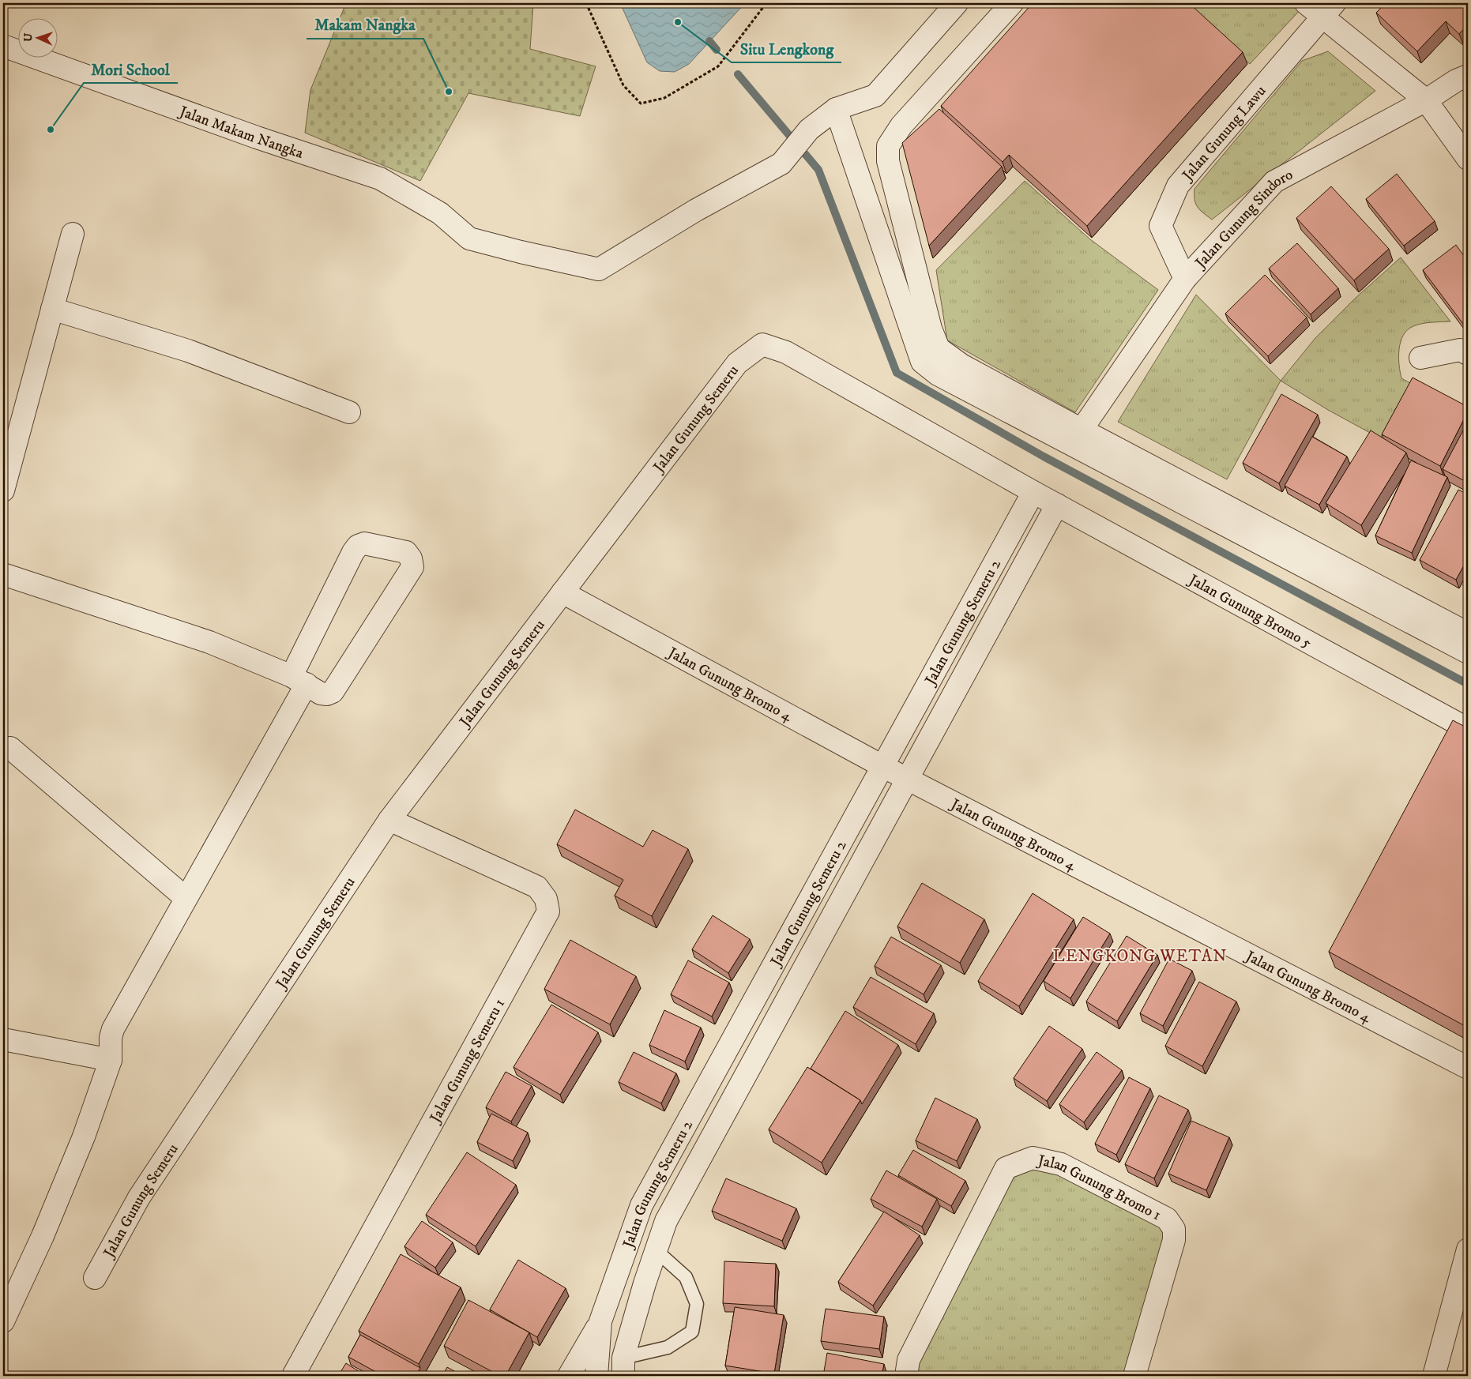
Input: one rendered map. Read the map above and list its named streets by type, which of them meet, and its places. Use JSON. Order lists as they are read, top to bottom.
{
  "streets": {
    "street": [
      "Jalan Makam Nangka",
      "Jalan Gunung Lawu",
      "Jalan Gunung Sindoro",
      "Jalan Gunung Semeru",
      "Jalan Gunung Bromo 5",
      "Jalan Gunung Semeru 2",
      "Jalan Gunung Bromo 4",
      "Jalan Gunung Semeru 1",
      "Jalan Gunung Bromo 1"
    ]
  },
  "crossings": [
    ["Jalan Gunung Lawu", "Jalan Gunung Sindoro"],
    ["Jalan Gunung Semeru", "Jalan Gunung Bromo 5"],
    ["Jalan Gunung Semeru", "Jalan Gunung Semeru 2"],
    ["Jalan Gunung Semeru", "Jalan Gunung Bromo 4"],
    ["Jalan Gunung Semeru", "Jalan Gunung Semeru 1"],
    ["Jalan Gunung Bromo 5", "Jalan Gunung Semeru 2"],
    ["Jalan Gunung Semeru 2", "Jalan Gunung Bromo 4"]
  ],
  "districts": ["LENGKONG WETAN"],
  "places": ["Situ Lengkong", "Makam Nangka", "Mori School"],
  "north": "left"
}
